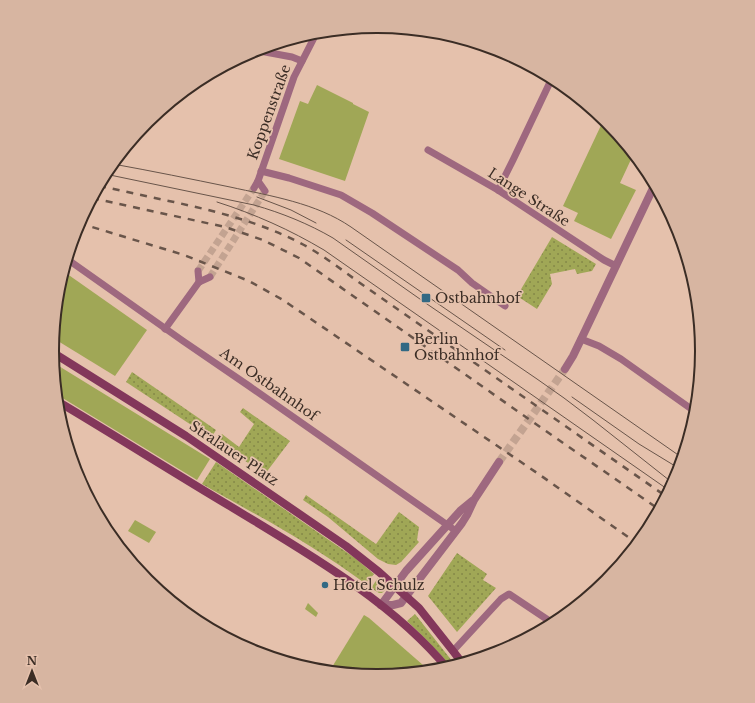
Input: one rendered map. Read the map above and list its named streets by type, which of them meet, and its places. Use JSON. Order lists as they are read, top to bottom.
{
  "streets": {
    "main road": ["Stralauer Platz"],
    "street": ["Koppenstraße", "Lange Straße", "Am Ostbahnhof"]
  },
  "places": {
    "transit": ["Ostbahnhof", "Berlin Ostbahnhof"],
    "other": ["Hotel Schulz"]
  },
  "north": "top"
}
